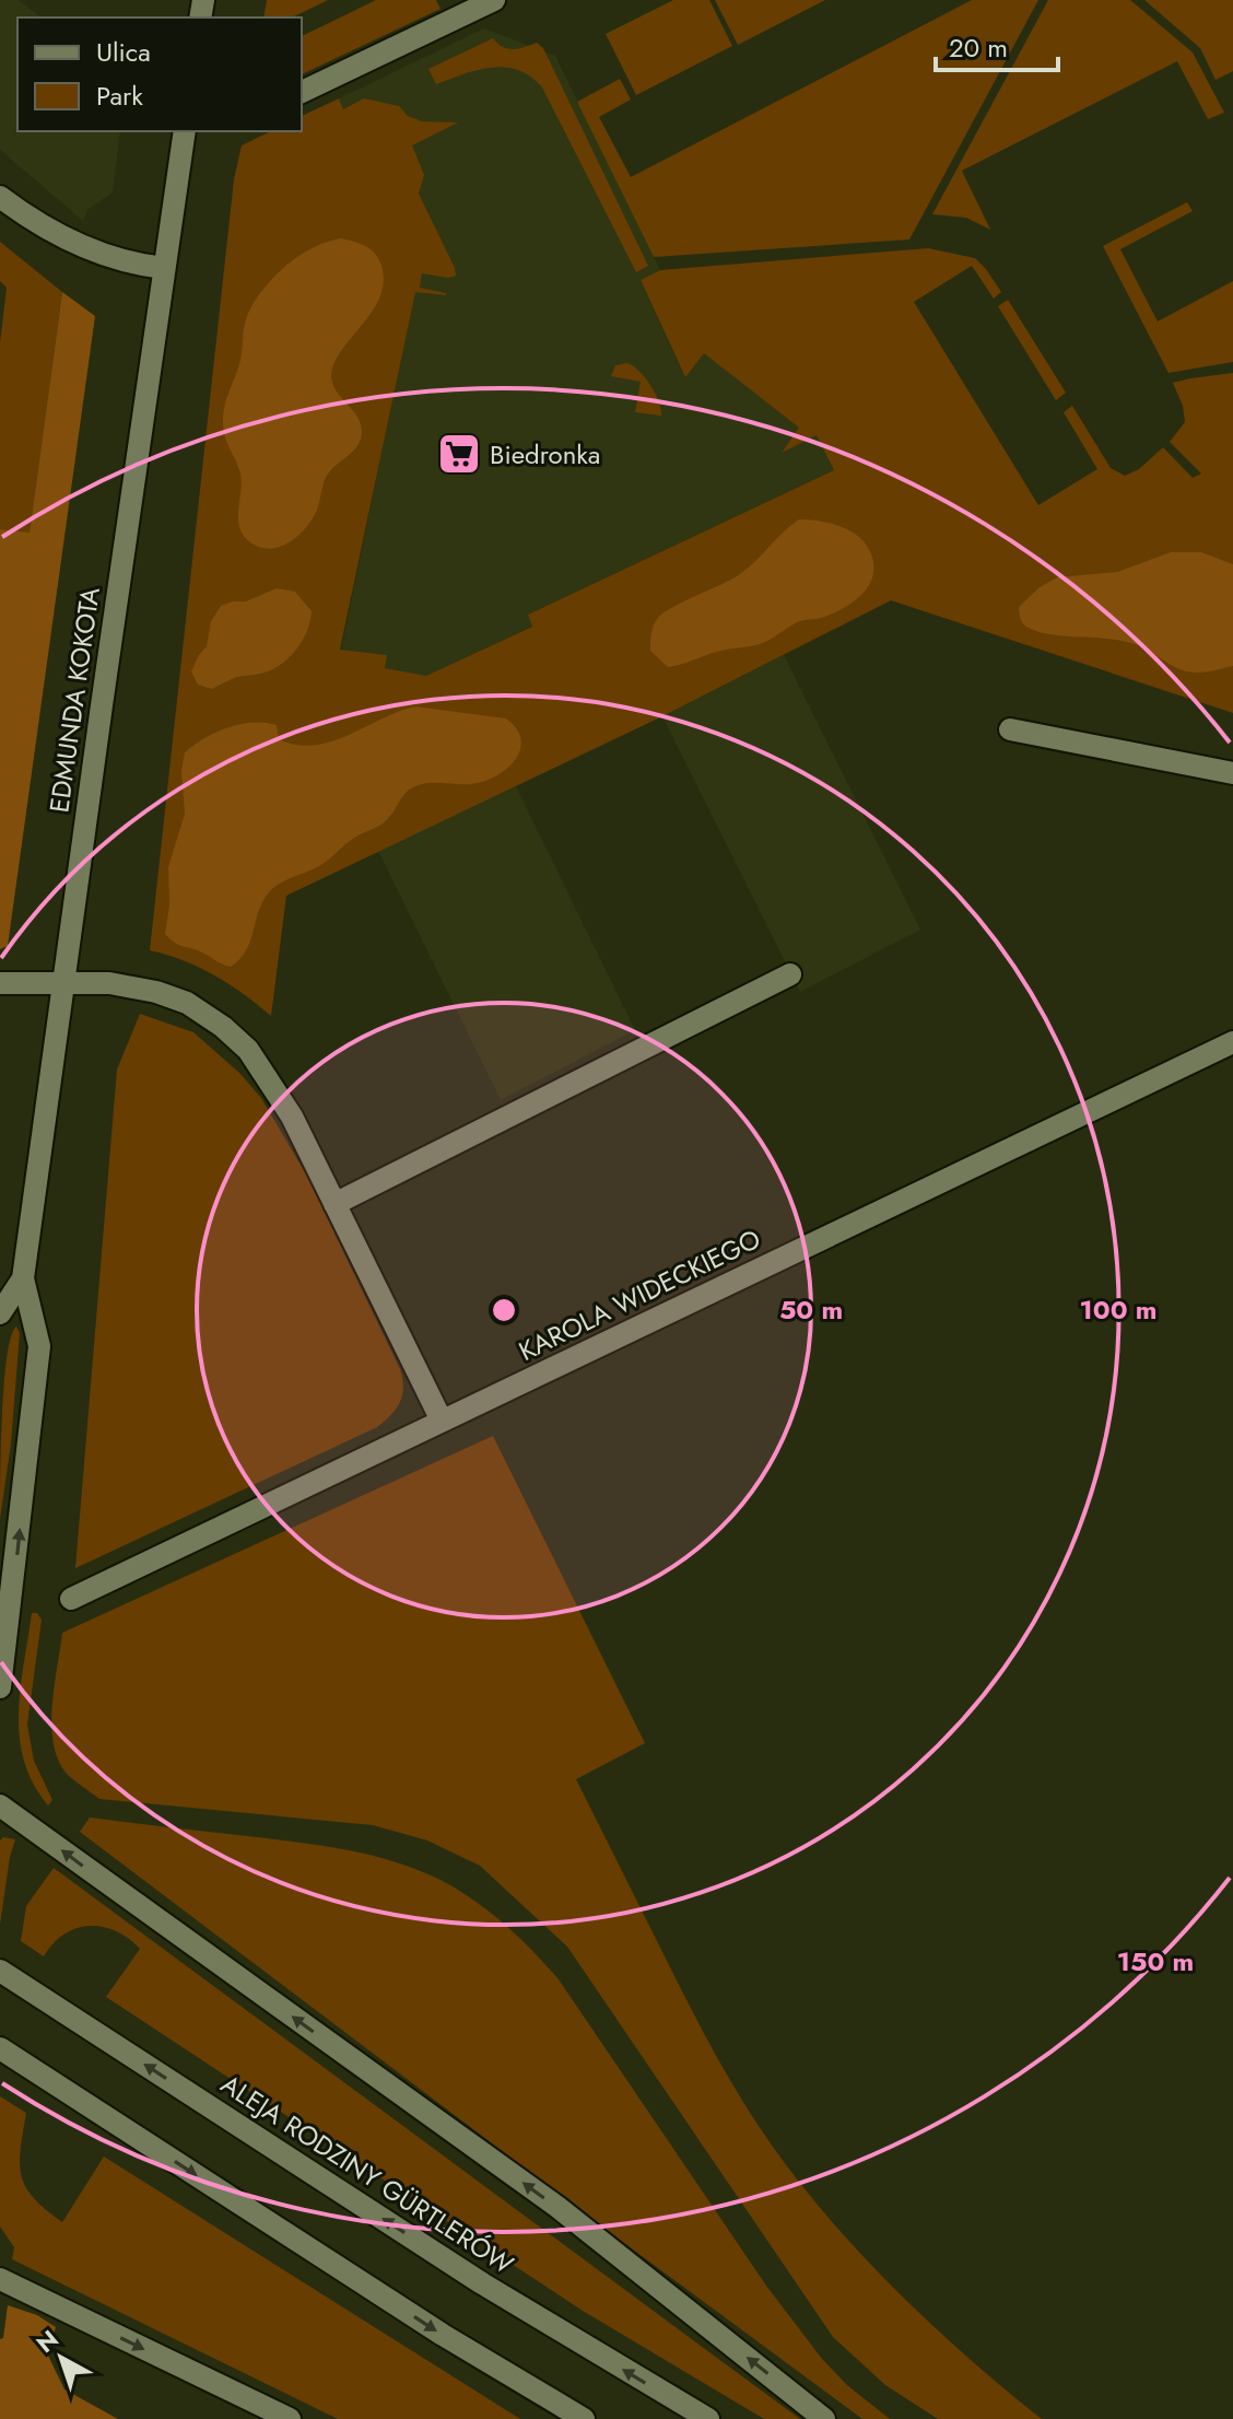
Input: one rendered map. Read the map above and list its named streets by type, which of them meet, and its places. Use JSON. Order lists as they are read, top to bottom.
{
  "streets": {
    "street": ["EDMUNDA KOKOTA", "KAROLA WIDECKIEGO", "ALEJA RODZINY GÜRTLERÓW"]
  },
  "places": {
    "supermarket": ["Biedronka"]
  },
  "legend": ["Ulica", "Park"],
  "scale_bar": "20 m",
  "north": "top left",
  "rings": ["50 m", "100 m", "150 m"]
}
